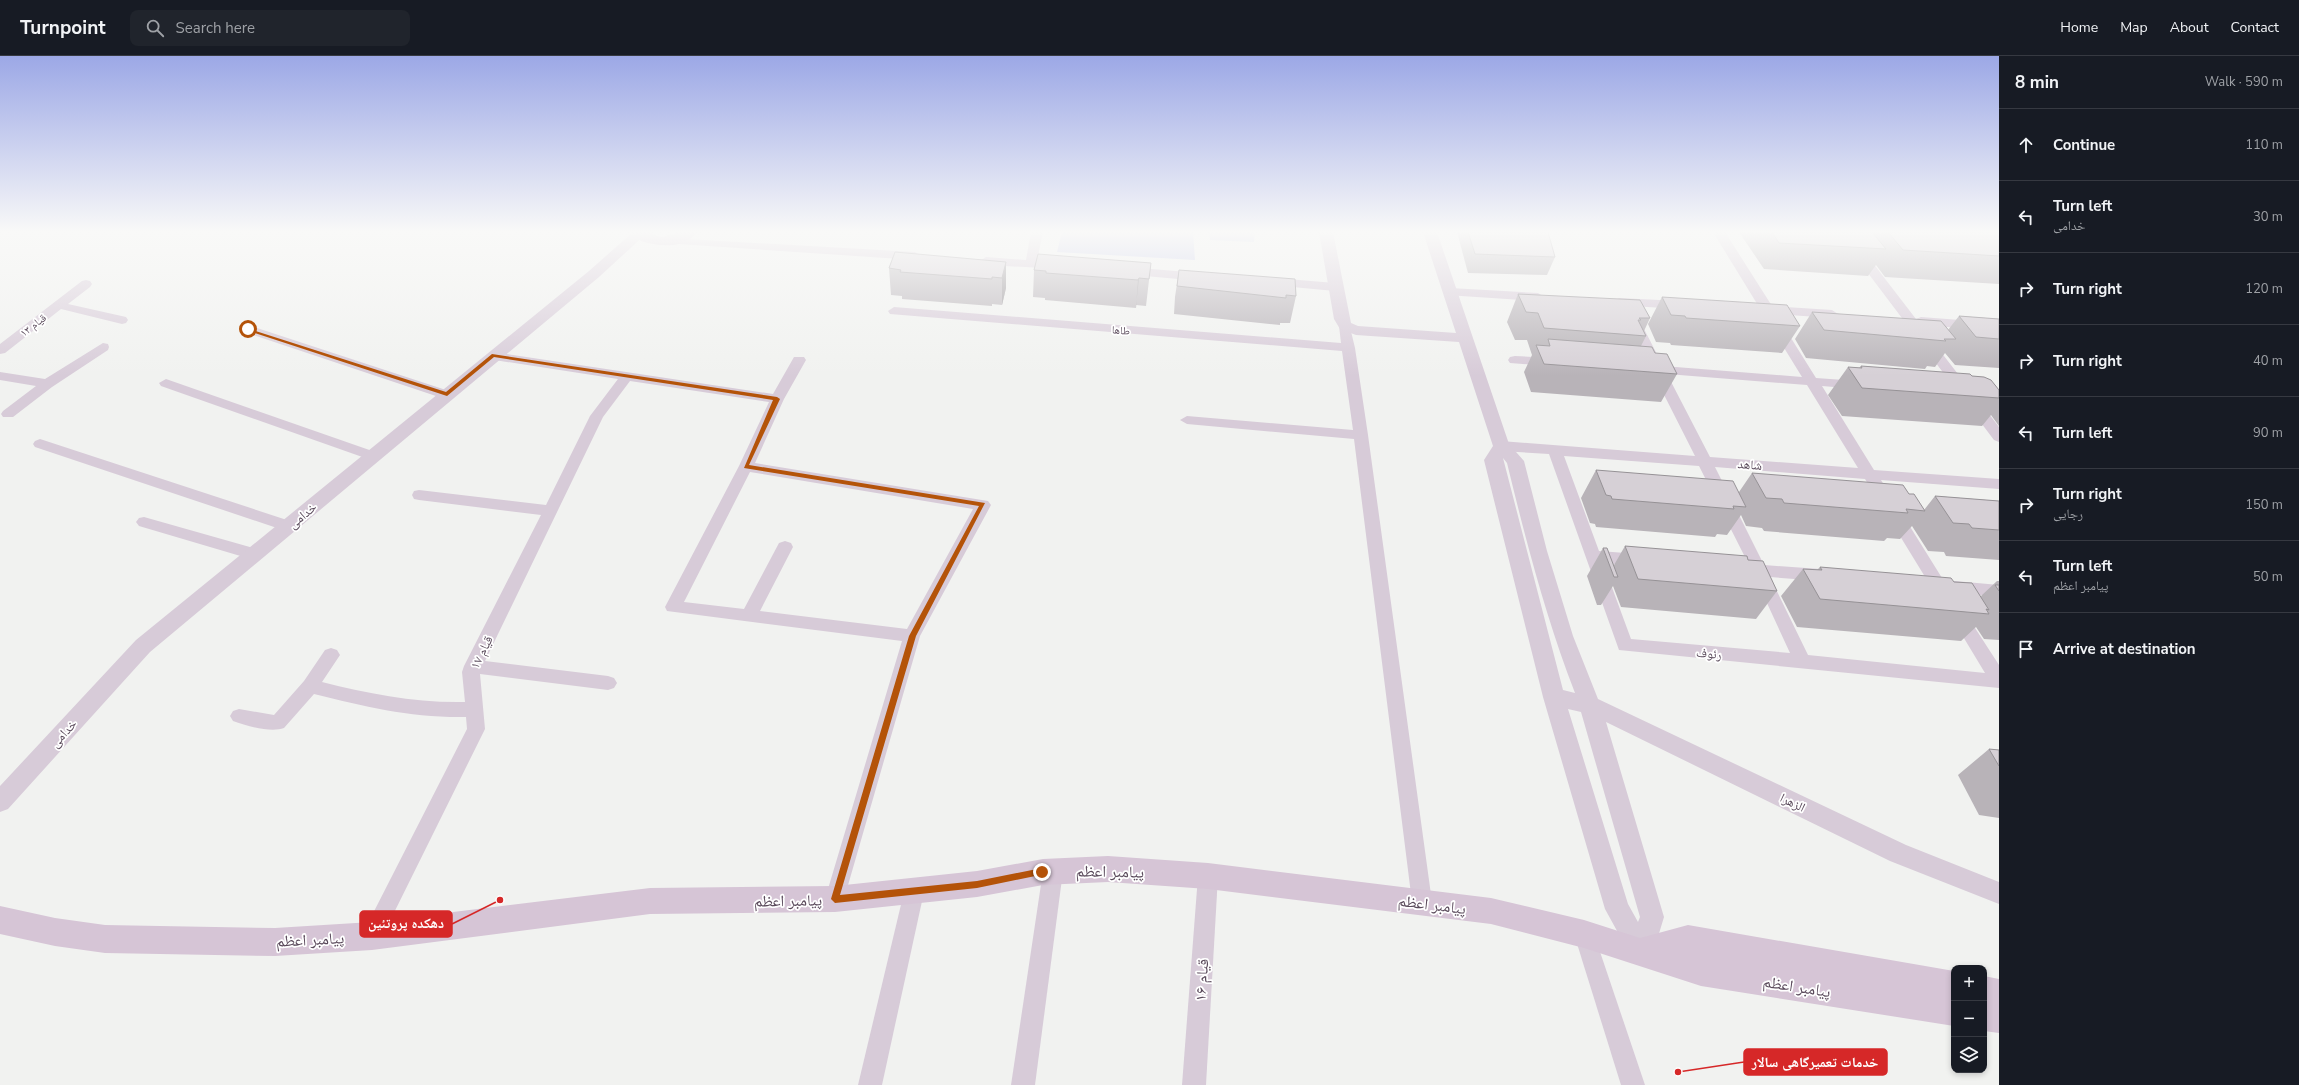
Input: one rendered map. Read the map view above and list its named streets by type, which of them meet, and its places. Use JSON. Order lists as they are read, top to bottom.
{
  "streets": {
    "main road": ["پیامبر اعظم"],
    "street": [
      "قیام ۱۳",
      "طاها",
      "شاهد",
      "خدامی",
      "قیام ۱۷",
      "رئوف",
      "الزهرا",
      "قیام ۱۶"
    ]
  },
  "crossings": [
    ["شاهد", "رئوف"],
    ["قیام ۱۷", "پیامبر اعظم"],
    ["پیامبر اعظم", "قیام ۱۶"]
  ],
  "places": ["دهکده پروتئین", "خدمات تعمیرگاهی سالار"],
  "page": {
    "header": "Turnpoint",
    "search": "Search here",
    "nav": [
      "Home",
      "Map",
      "About",
      "Contact"
    ],
    "heading": ["8 min", "Walk · 590 m"],
    "list": [
      ["Continue", "110 m"],
      ["Turn left", "خدامی", "30 m"],
      ["Turn right", "120 m"],
      ["Turn right", "40 m"],
      ["Turn left", "90 m"],
      ["Turn right", "رجایی", "150 m"],
      ["Turn left", "پیامبر اعظم", "50 m"],
      "Arrive at destination"
    ],
    "map_buttons": ["+", "−"]
  }
}
